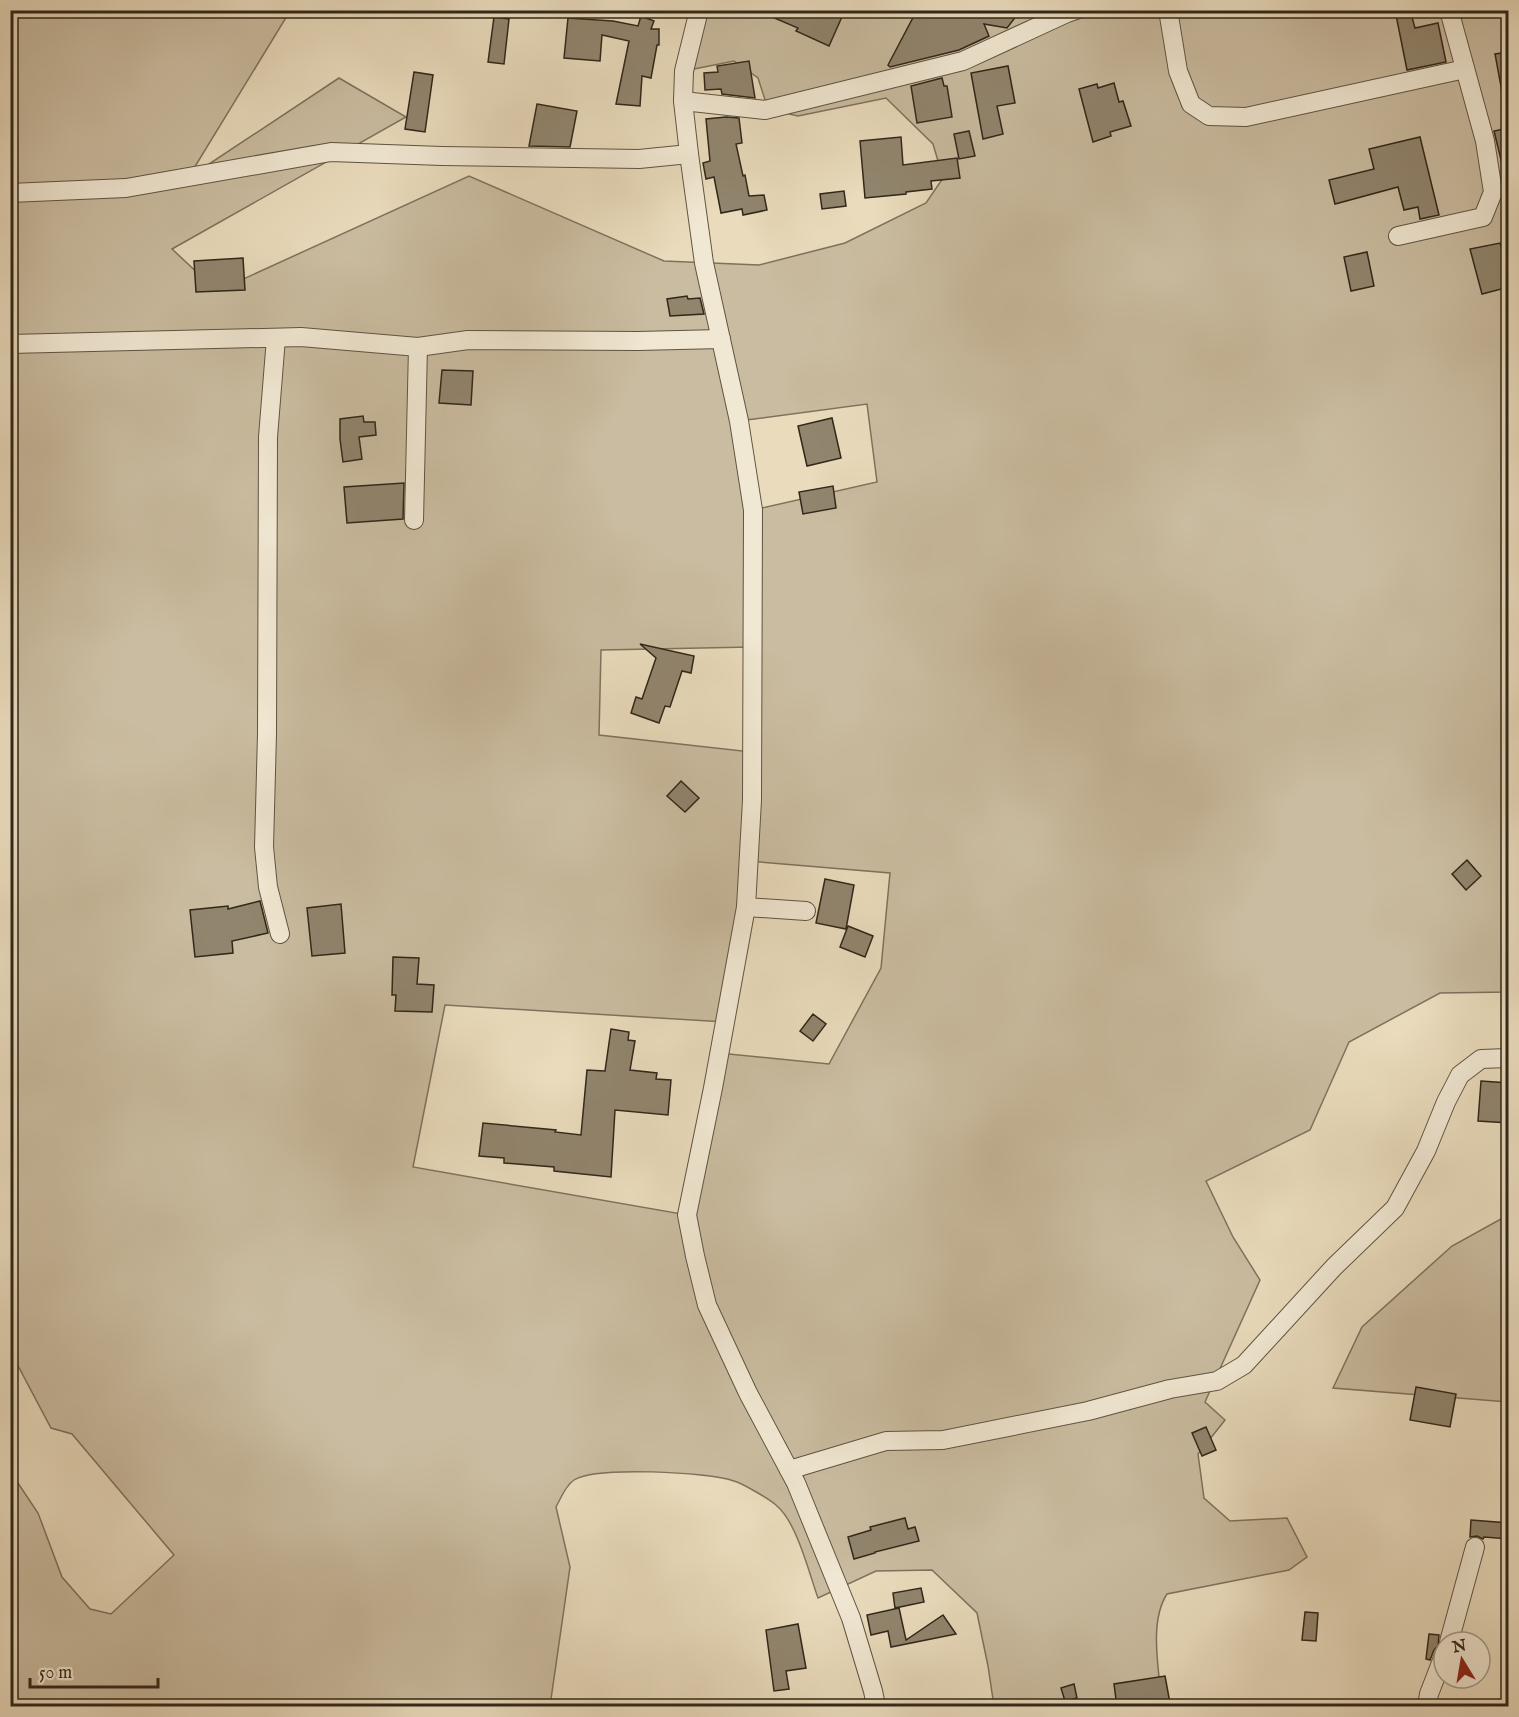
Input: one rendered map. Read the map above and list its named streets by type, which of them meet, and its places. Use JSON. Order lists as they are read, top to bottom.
{
  "scale_bar": "50 m",
  "north": "top"
}
